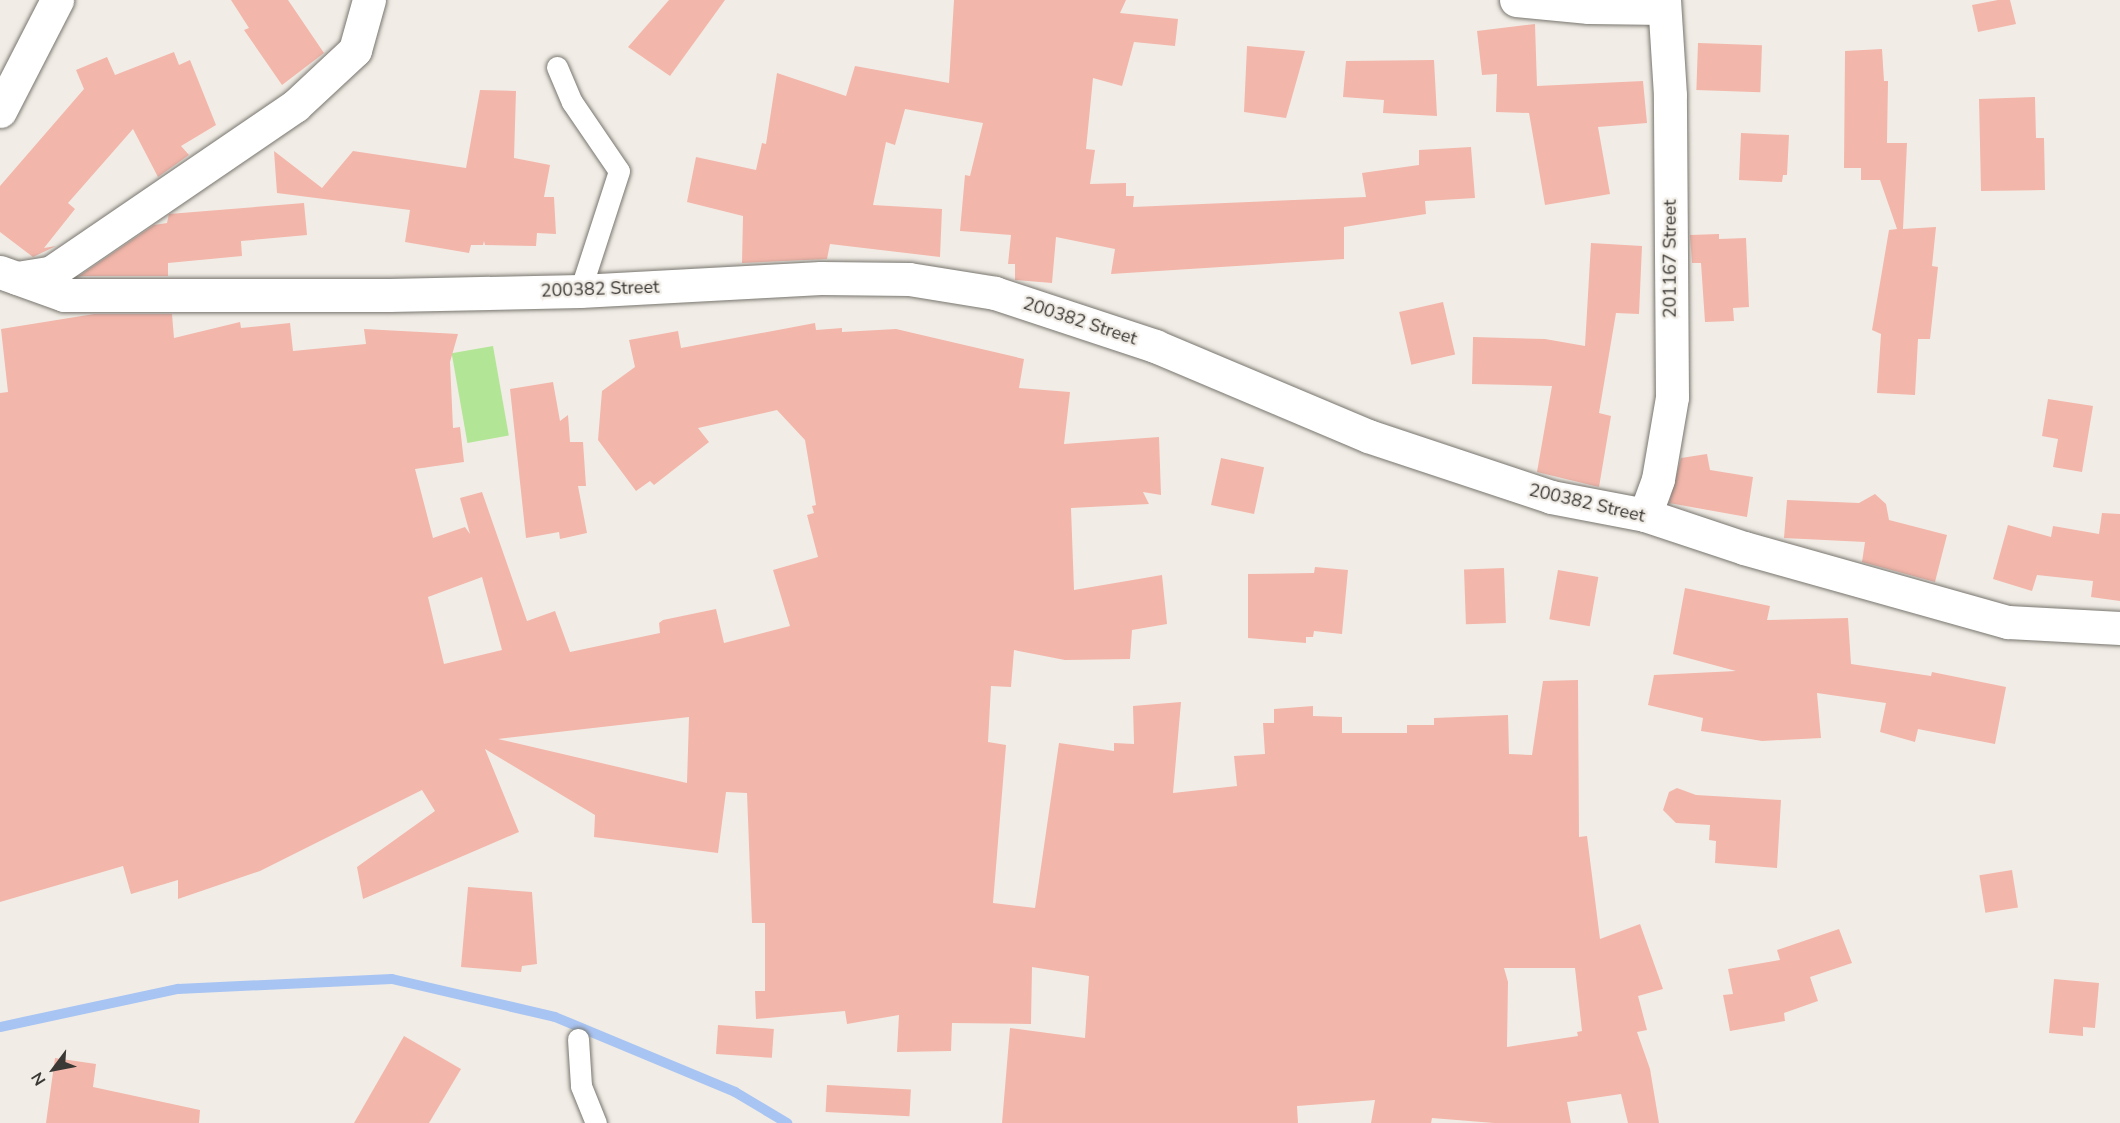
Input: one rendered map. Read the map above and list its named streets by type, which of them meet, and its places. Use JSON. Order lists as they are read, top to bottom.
{
  "streets": {
    "street": ["201167 Street", "200382 Street"]
  },
  "crossings": [
    ["201167 Street", "200382 Street"]
  ],
  "north": "bottom left"
}
